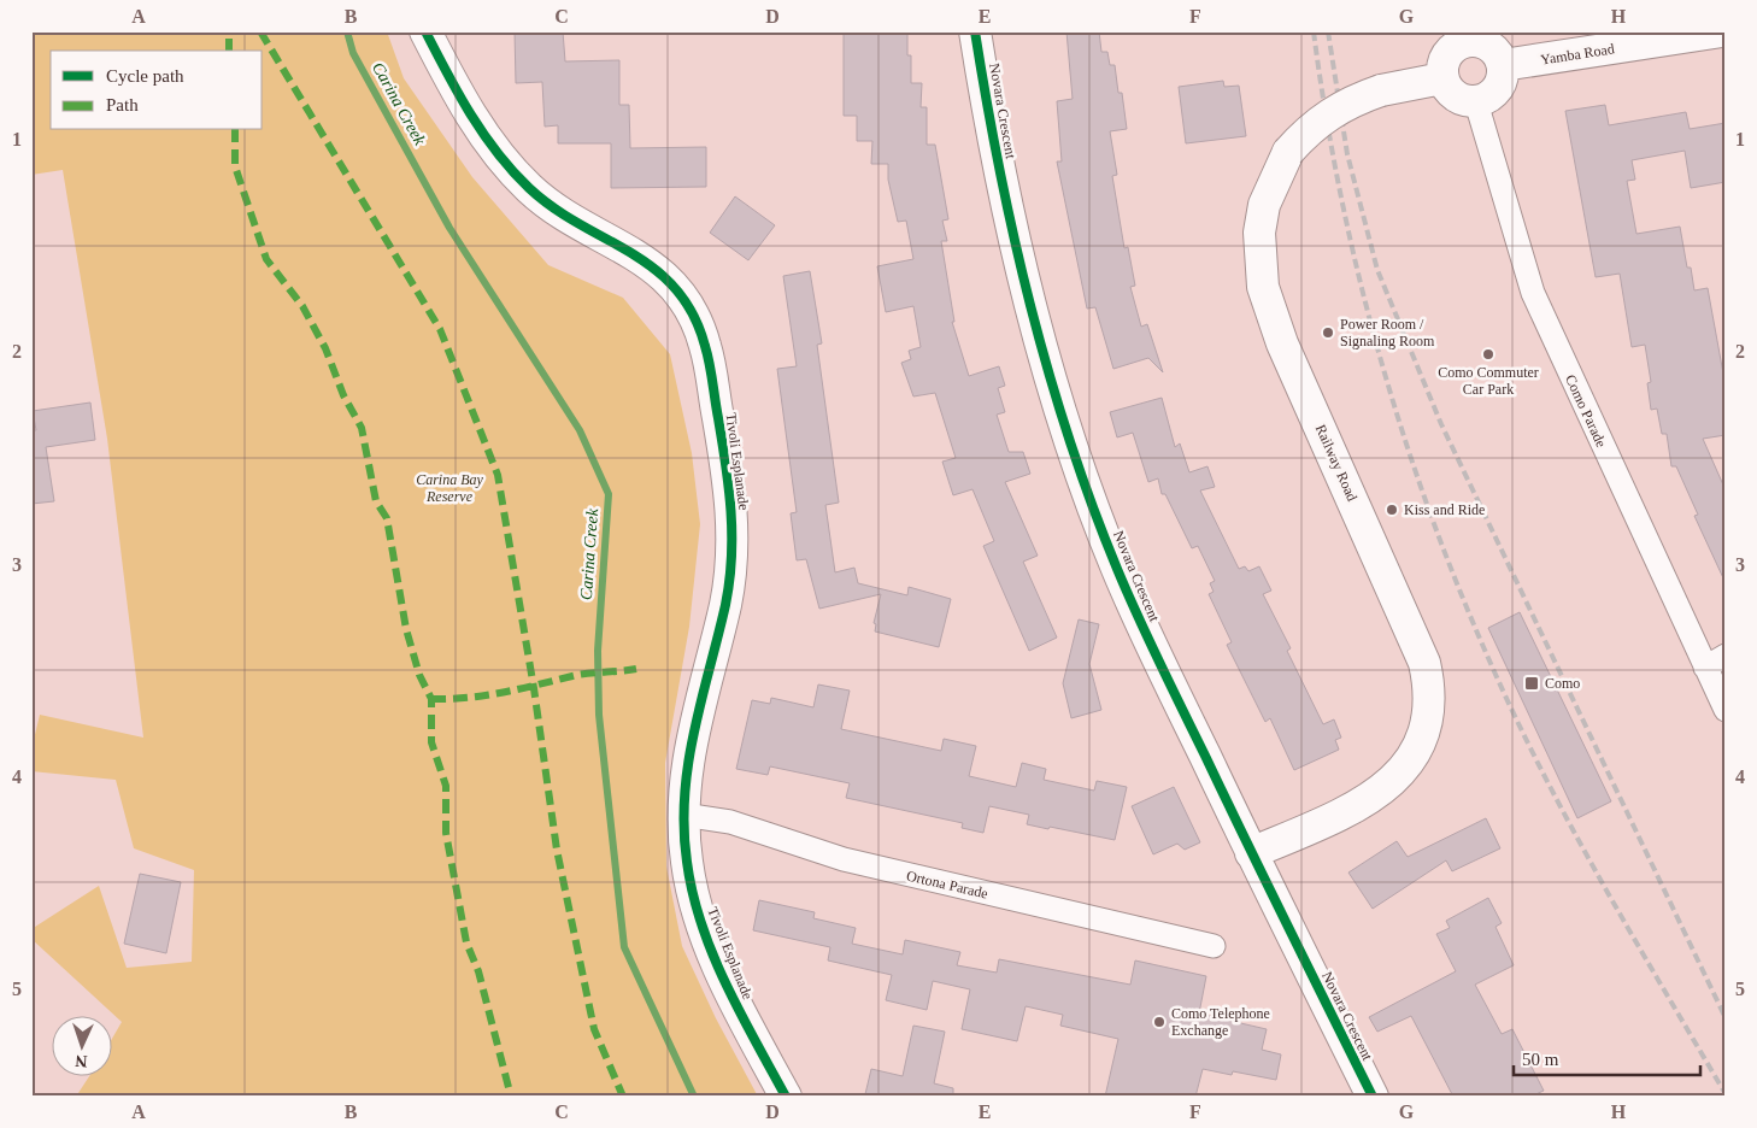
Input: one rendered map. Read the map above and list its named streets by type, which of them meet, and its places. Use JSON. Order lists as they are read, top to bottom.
{
  "streets": {
    "street": [
      "Yamba Road",
      "Novara Crescent",
      "Como Parade",
      "Tivoli Esplanade",
      "Railway Road",
      "Ortona Parade"
    ]
  },
  "crossings": [
    ["Yamba Road", "Como Parade"],
    ["Yamba Road", "Railway Road"],
    ["Novara Crescent", "Railway Road"],
    ["Como Parade", "Railway Road"],
    ["Tivoli Esplanade", "Ortona Parade"]
  ],
  "water": ["Carina Creek"],
  "parks": ["Carina Bay Reserve"],
  "places": {
    "other": [
      "Power Room / Signaling Room",
      "Como Commuter Car Park",
      "Kiss and Ride",
      "Como Telephone Exchange"
    ],
    "transit": ["Como"]
  },
  "legend": ["Cycle path", "Path"],
  "scale_bar": "50 m",
  "north": "bottom",
  "grid": {
    "columns": [
      "A",
      "B",
      "C",
      "D",
      "E",
      "F",
      "G",
      "H"
    ],
    "rows": [
      "1",
      "2",
      "3",
      "4",
      "5"
    ]
  }
}
